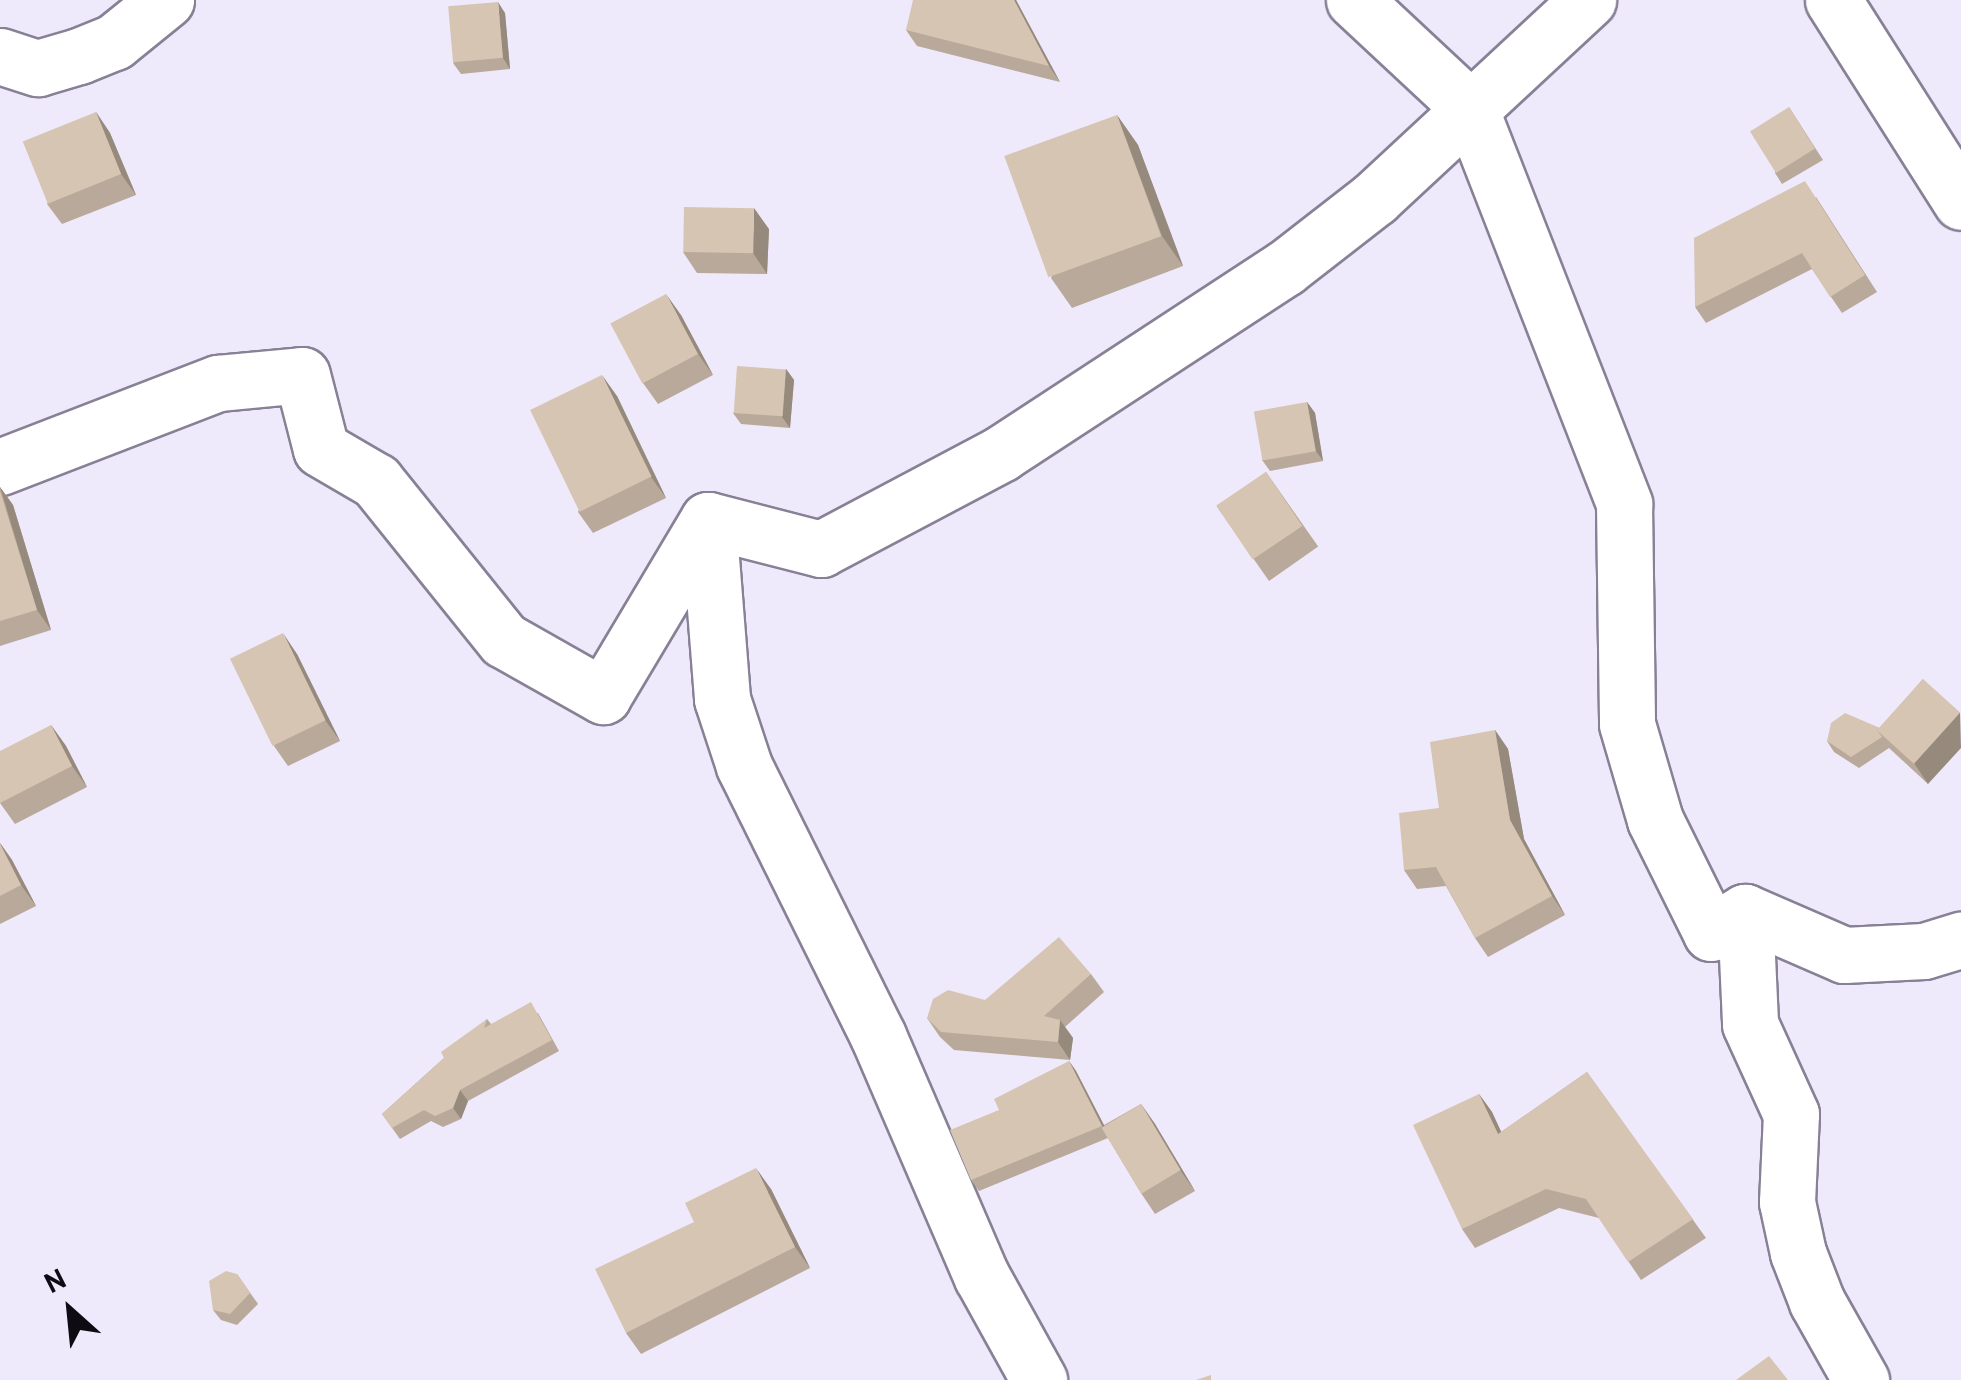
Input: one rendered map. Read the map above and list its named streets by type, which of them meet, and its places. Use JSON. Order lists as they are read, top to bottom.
{
  "north": "top left"
}
